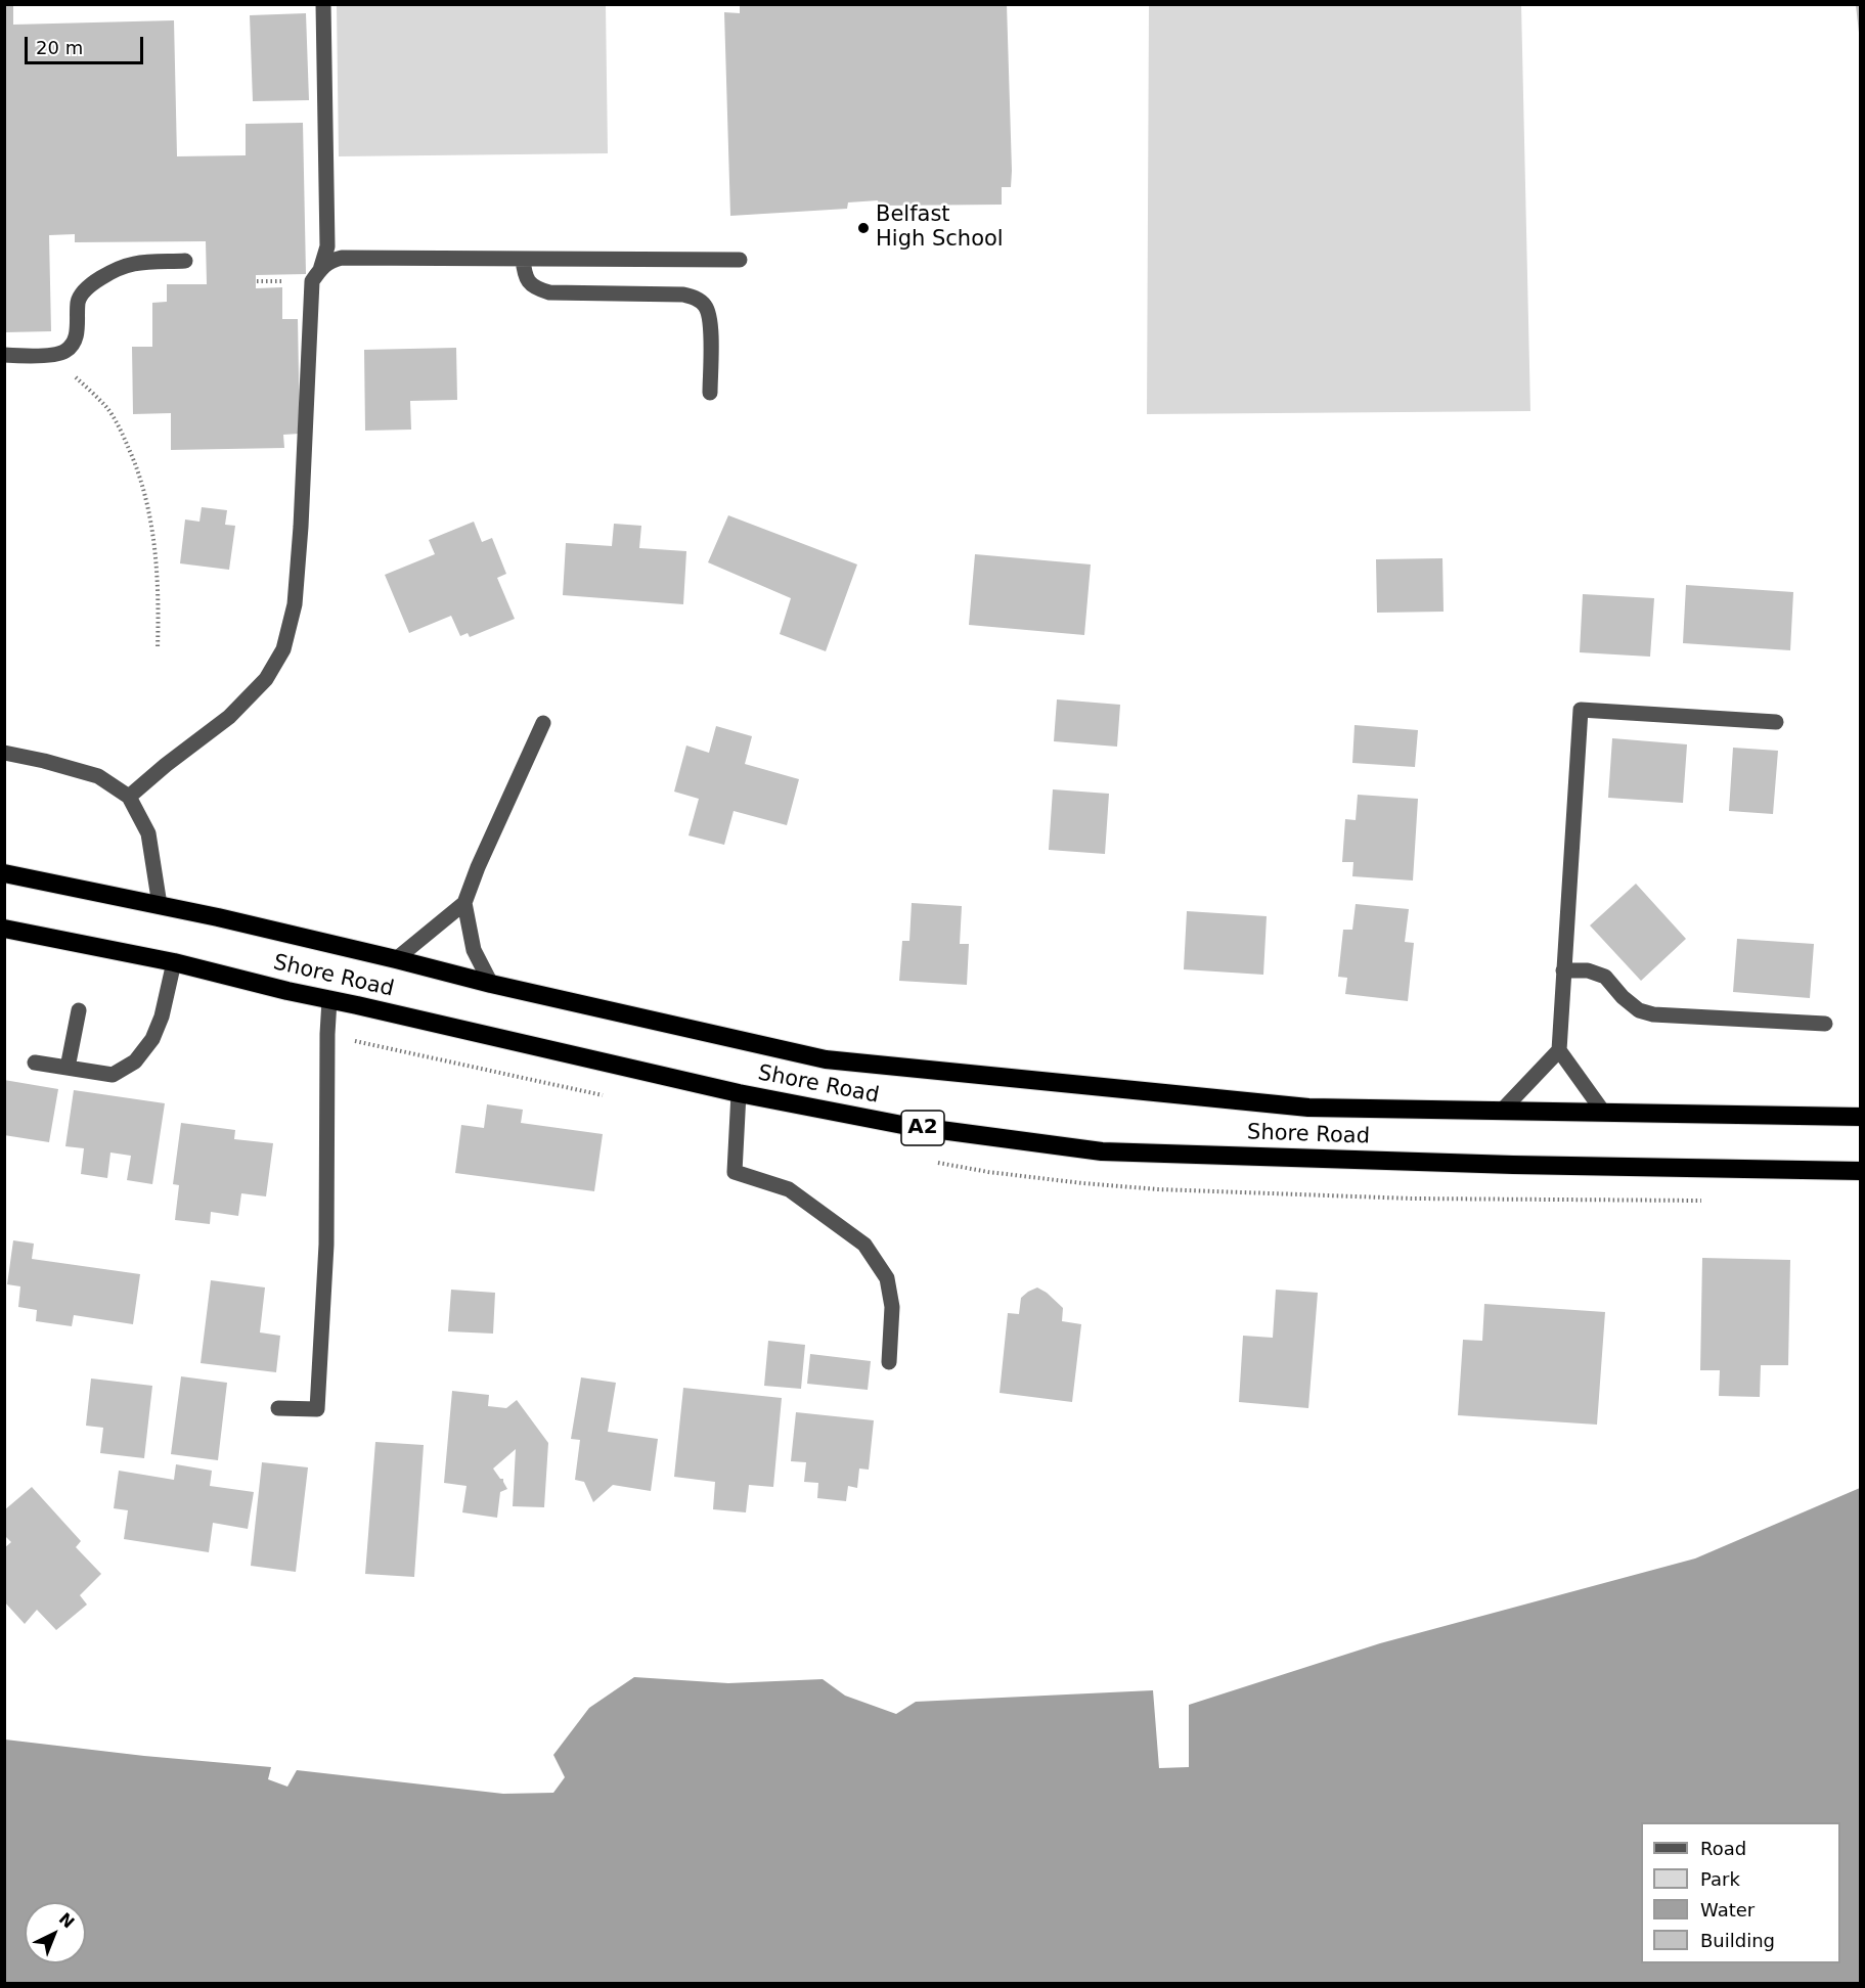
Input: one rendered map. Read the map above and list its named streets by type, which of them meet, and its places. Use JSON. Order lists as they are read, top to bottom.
{
  "streets": {
    "highway": ["Shore Road", "A2"]
  },
  "places": ["Belfast High School"],
  "legend": [
    "Road",
    "Park",
    "Water",
    "Building"
  ],
  "scale_bar": "20 m",
  "north": "top right"
}
